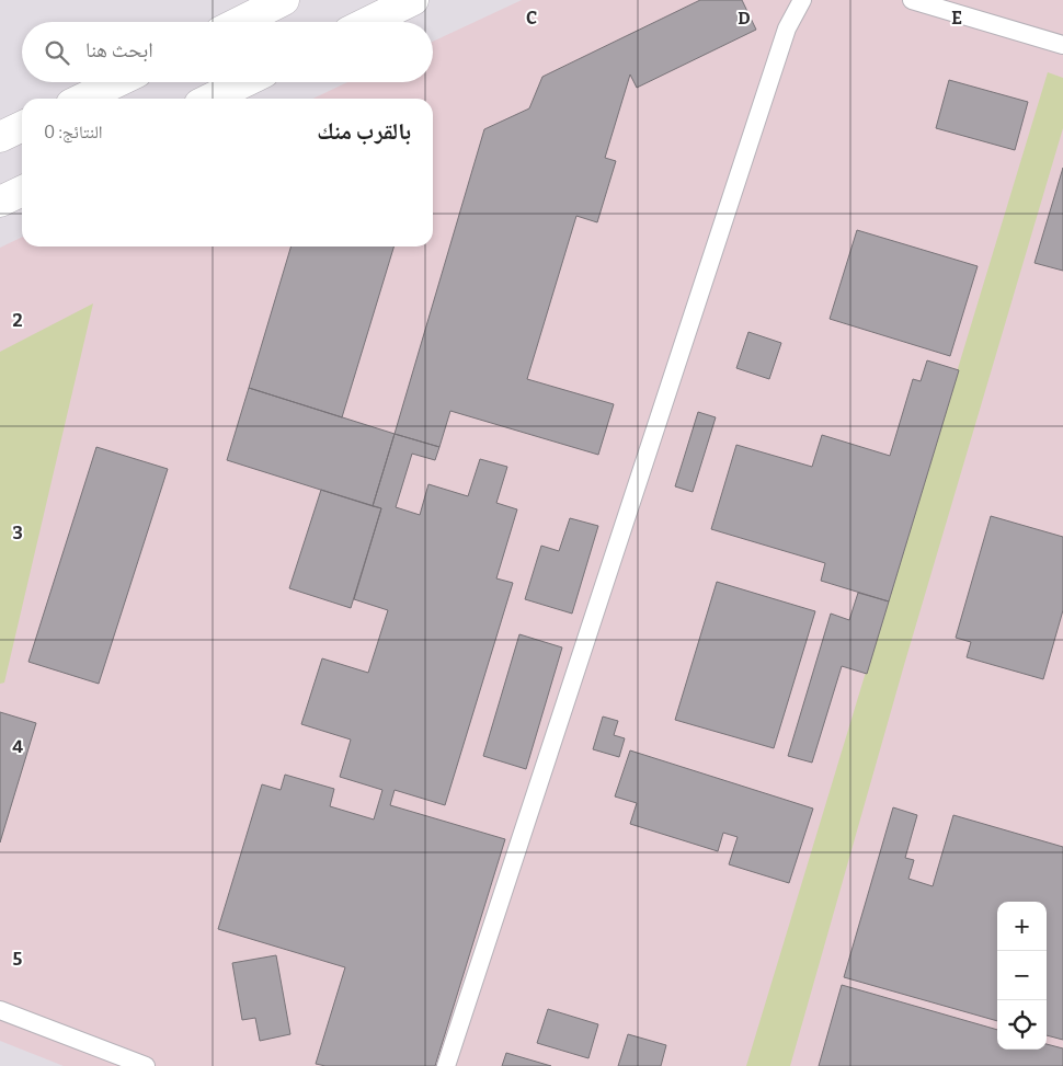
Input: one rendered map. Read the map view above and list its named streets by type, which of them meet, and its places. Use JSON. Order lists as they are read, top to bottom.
{
  "page": {
    "search": "ابحث هنا",
    "heading": ["بالقرب منك", "النتائج: 0"],
    "map_buttons": ["+", "−"]
  },
  "grid": {
    "columns": ["C", "D", "E"],
    "rows": [
      "2",
      "3",
      "4",
      "5"
    ]
  }
}
